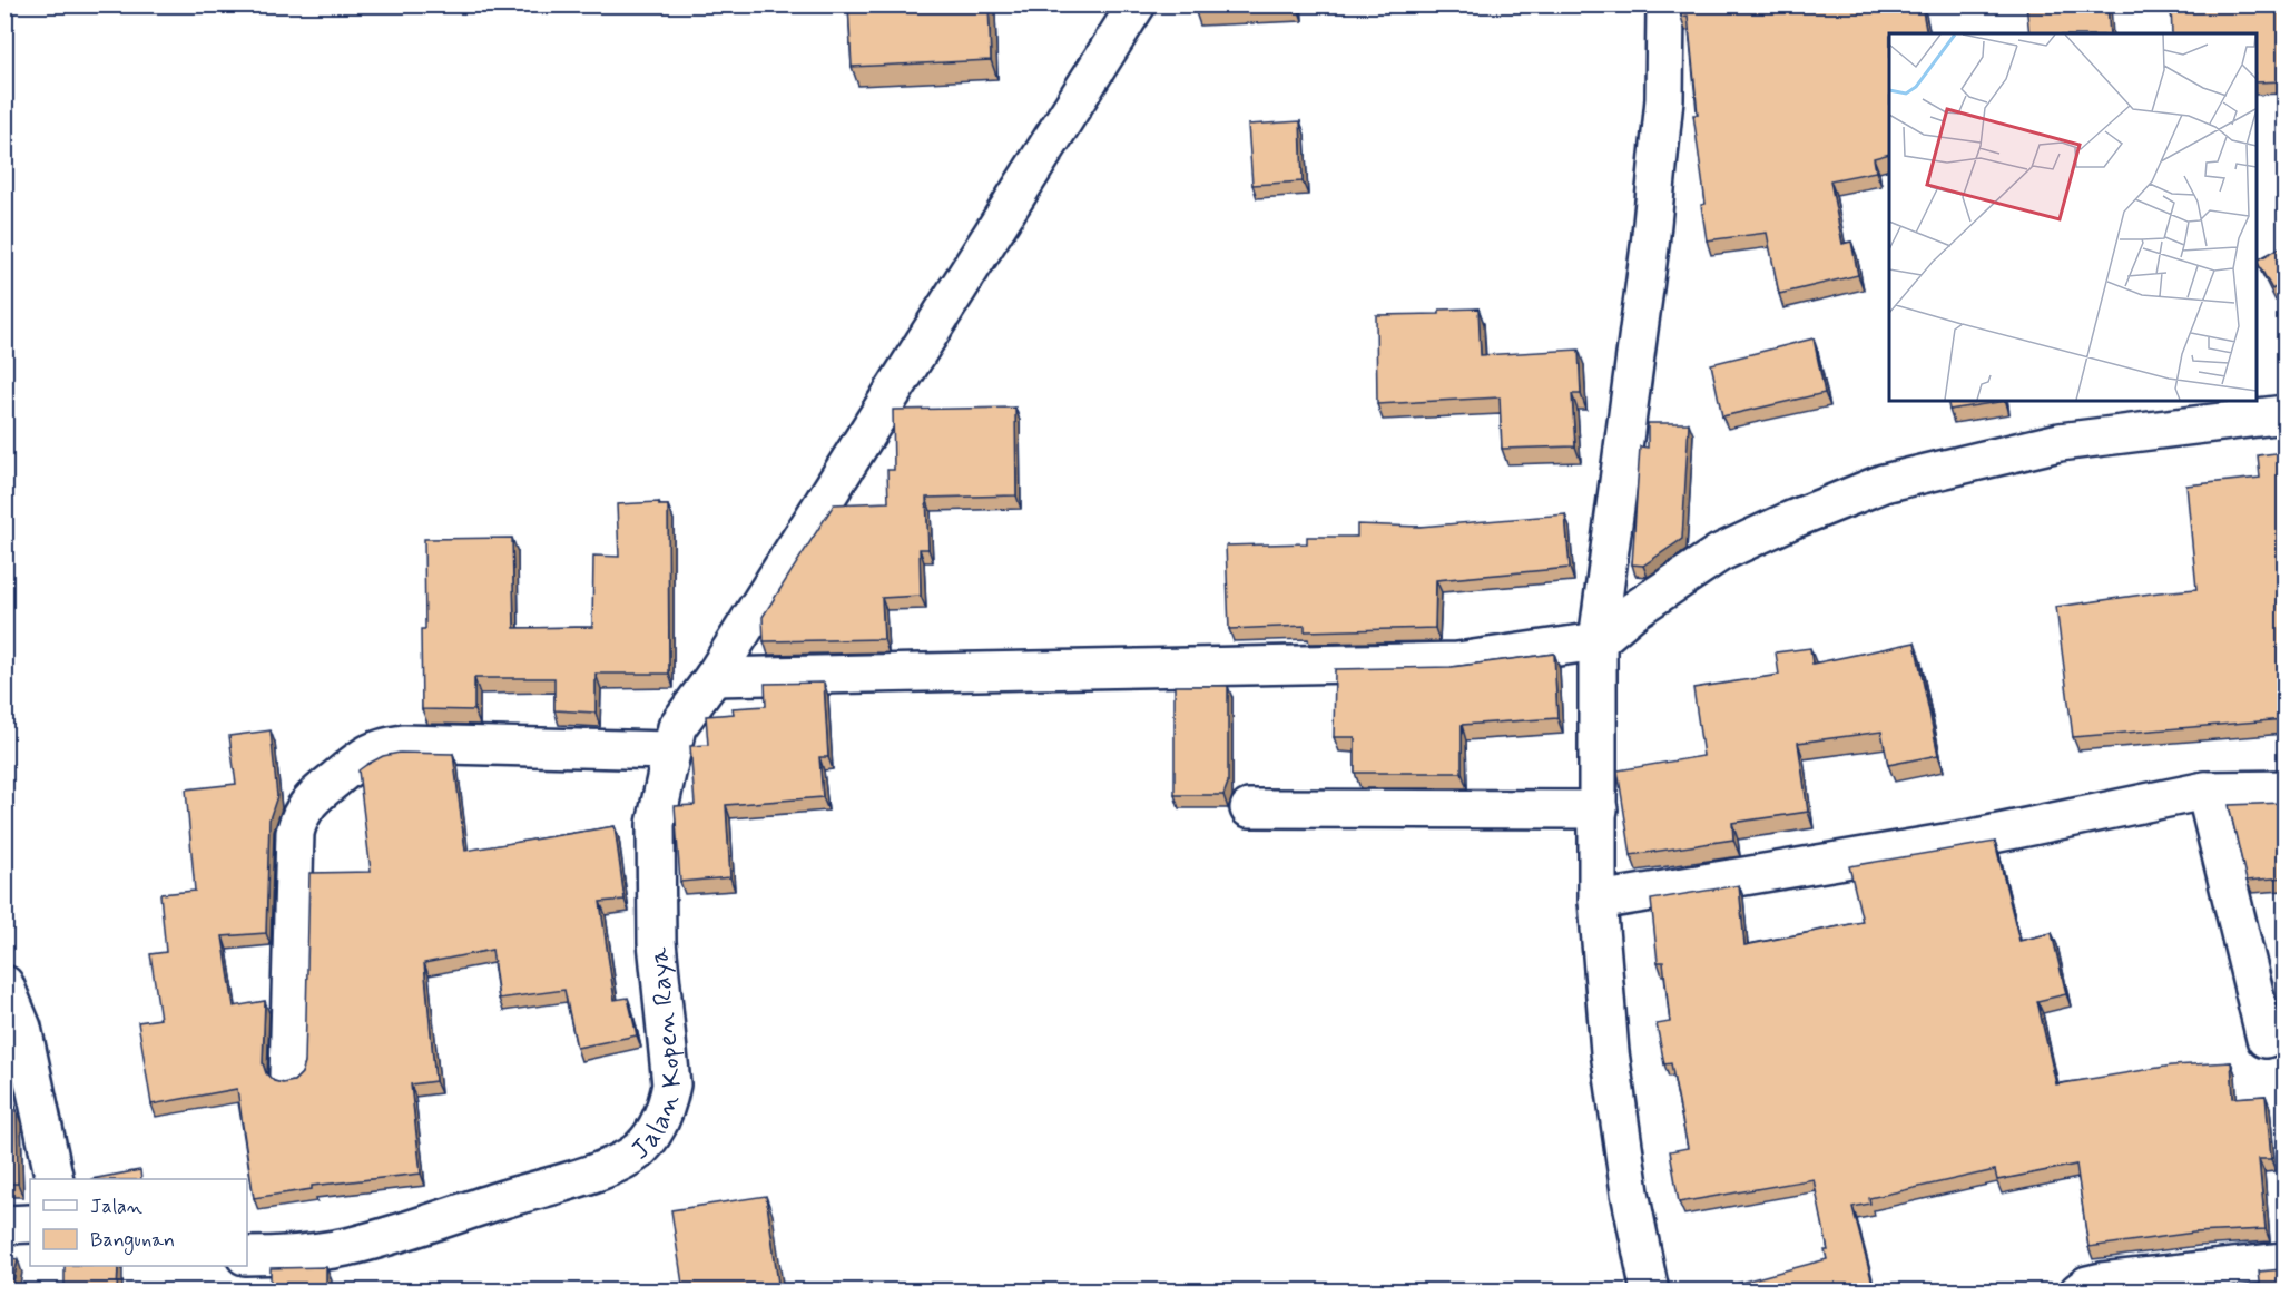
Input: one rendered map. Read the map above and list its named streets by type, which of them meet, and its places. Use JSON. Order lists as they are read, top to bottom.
{
  "streets": {
    "street": ["Jalan Kopen Raya"]
  },
  "legend": ["Jalan", "Bangunan"]
}
